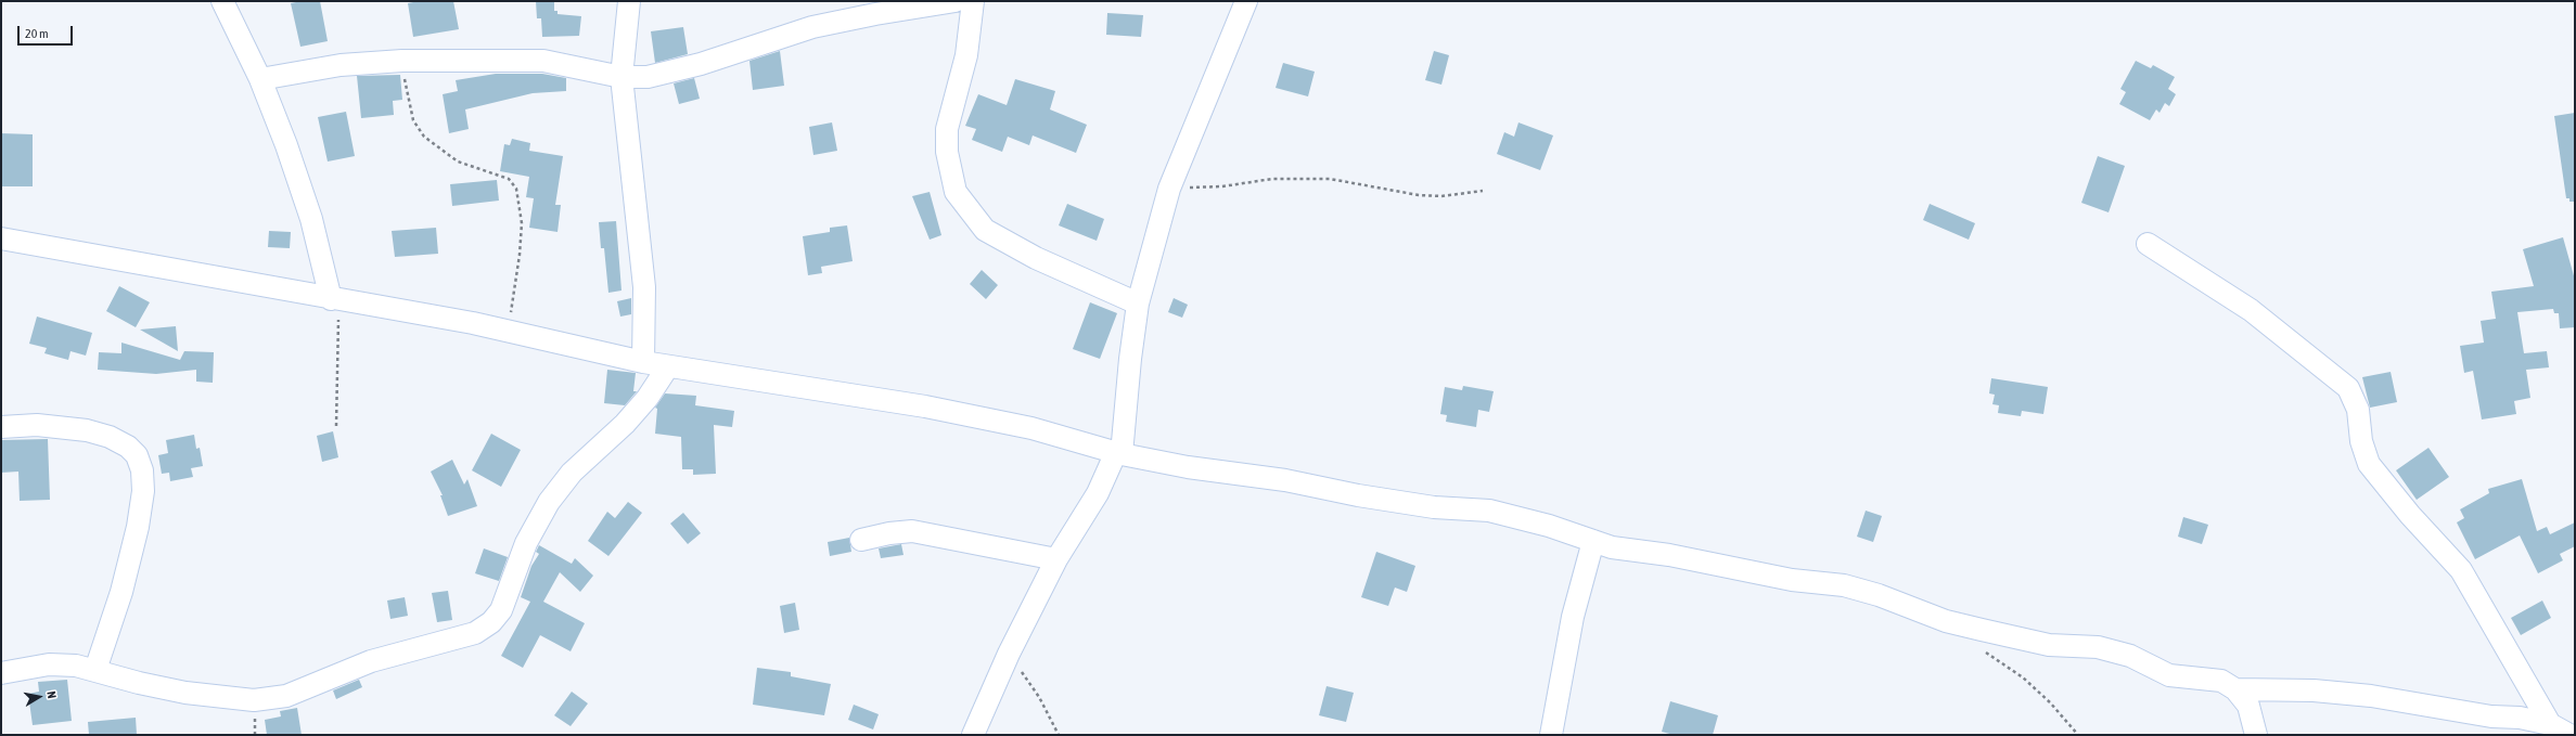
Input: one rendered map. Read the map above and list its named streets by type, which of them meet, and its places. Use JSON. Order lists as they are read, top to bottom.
{
  "scale_bar": "20 m",
  "north": "right"
}
